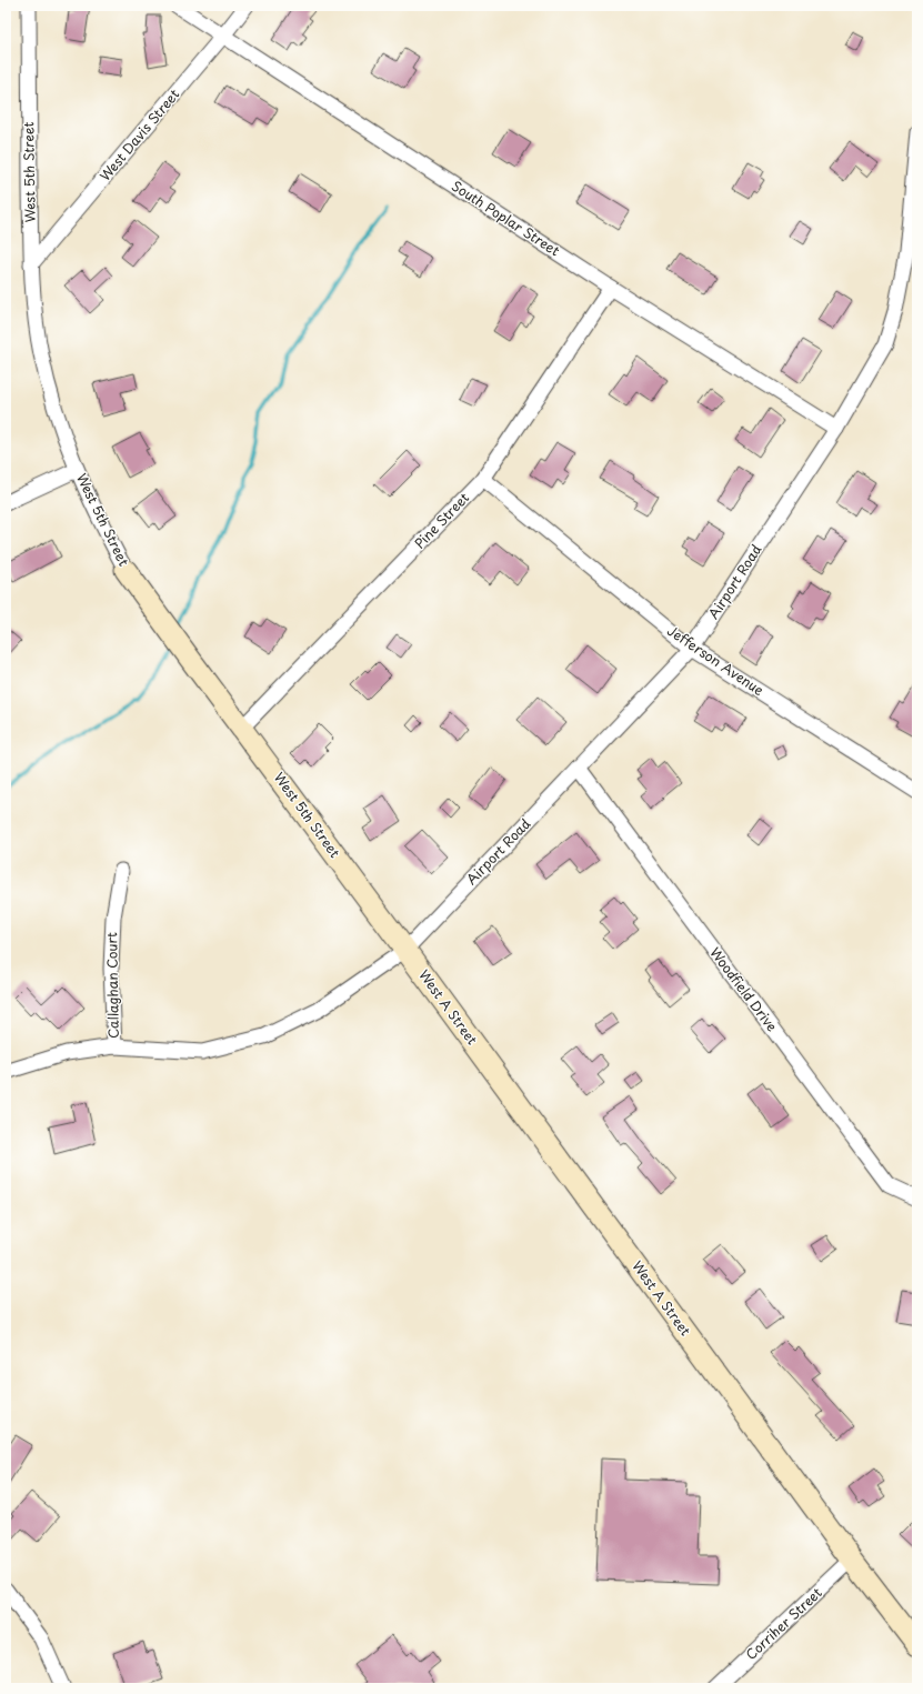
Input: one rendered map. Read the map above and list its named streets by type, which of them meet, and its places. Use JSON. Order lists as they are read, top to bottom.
{
  "streets": {
    "street": [
      "West Davis Street",
      "West 5th Street",
      "South Poplar Street",
      "Pine Street",
      "Airport Road",
      "Jefferson Avenue",
      "Callaghan Court",
      "Woodfield Drive",
      "West A Street",
      "Corriher Street"
    ]
  },
  "crossings": [
    ["West Davis Street", "West 5th Street"],
    ["West Davis Street", "South Poplar Street"],
    ["West 5th Street", "Pine Street"],
    ["West 5th Street", "Airport Road"],
    ["West 5th Street", "West A Street"],
    ["South Poplar Street", "Pine Street"],
    ["South Poplar Street", "Airport Road"],
    ["Pine Street", "Jefferson Avenue"],
    ["Airport Road", "Jefferson Avenue"],
    ["Airport Road", "Callaghan Court"],
    ["Airport Road", "Woodfield Drive"],
    ["Airport Road", "West A Street"],
    ["West A Street", "Corriher Street"]
  ]
}
